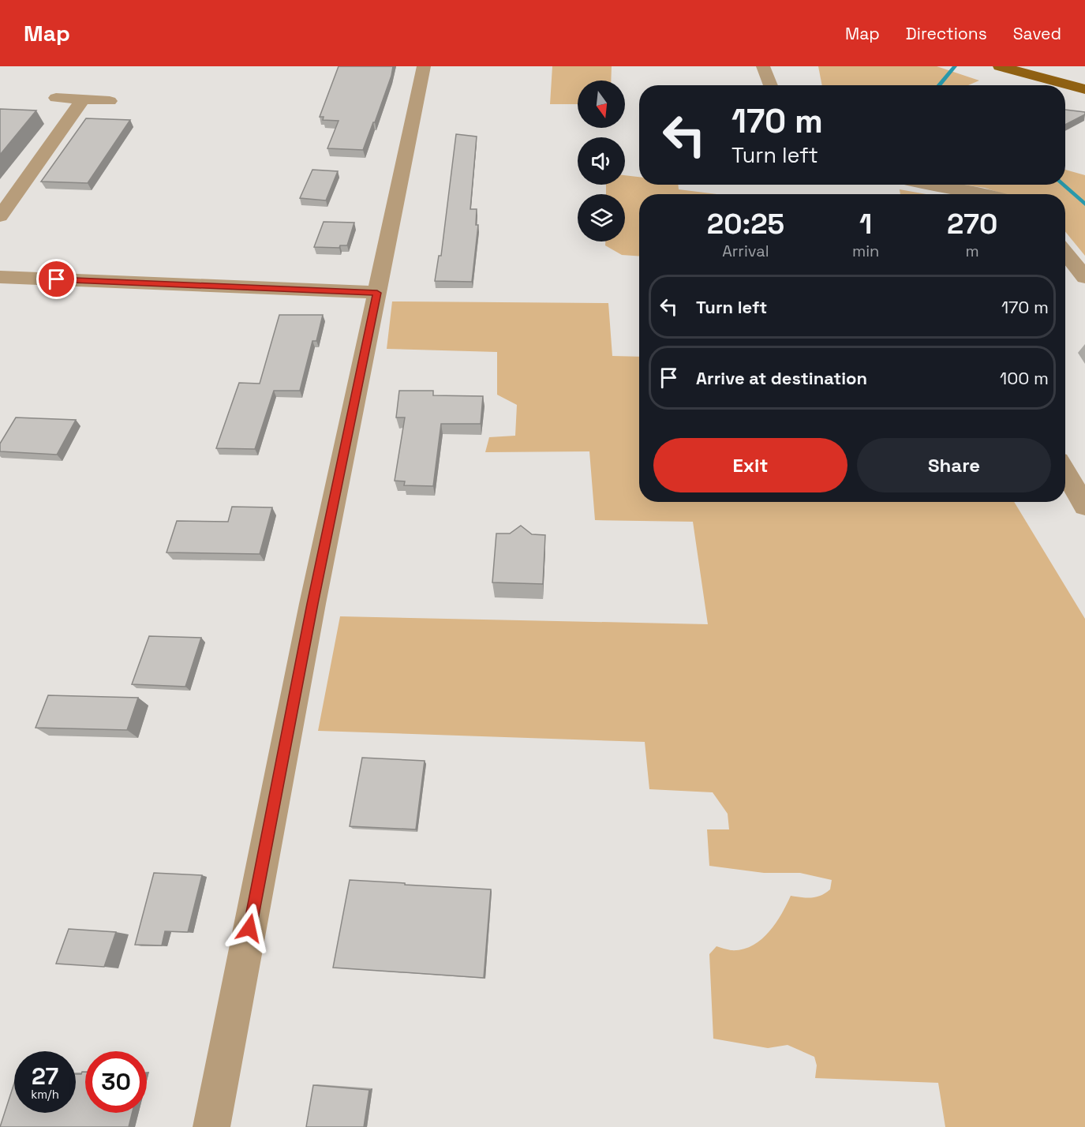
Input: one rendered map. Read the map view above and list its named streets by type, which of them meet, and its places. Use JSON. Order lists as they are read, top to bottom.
{
  "north": "bottom",
  "page": {
    "header": "Map",
    "nav": ["Map", "Directions", "Saved"],
    "turn": ["170 m", "Turn left"],
    "eta": [
      "20:25",
      "Arrival",
      "1",
      "min",
      "270",
      "m"
    ],
    "list": [
      {
        "name": "Turn left",
        "value": "170 m"
      },
      {
        "name": "Arrive at destination",
        "value": "100 m"
      }
    ],
    "buttons": ["Exit", "Share"],
    "speed": "27 km/h",
    "limit": "30"
  }
}
